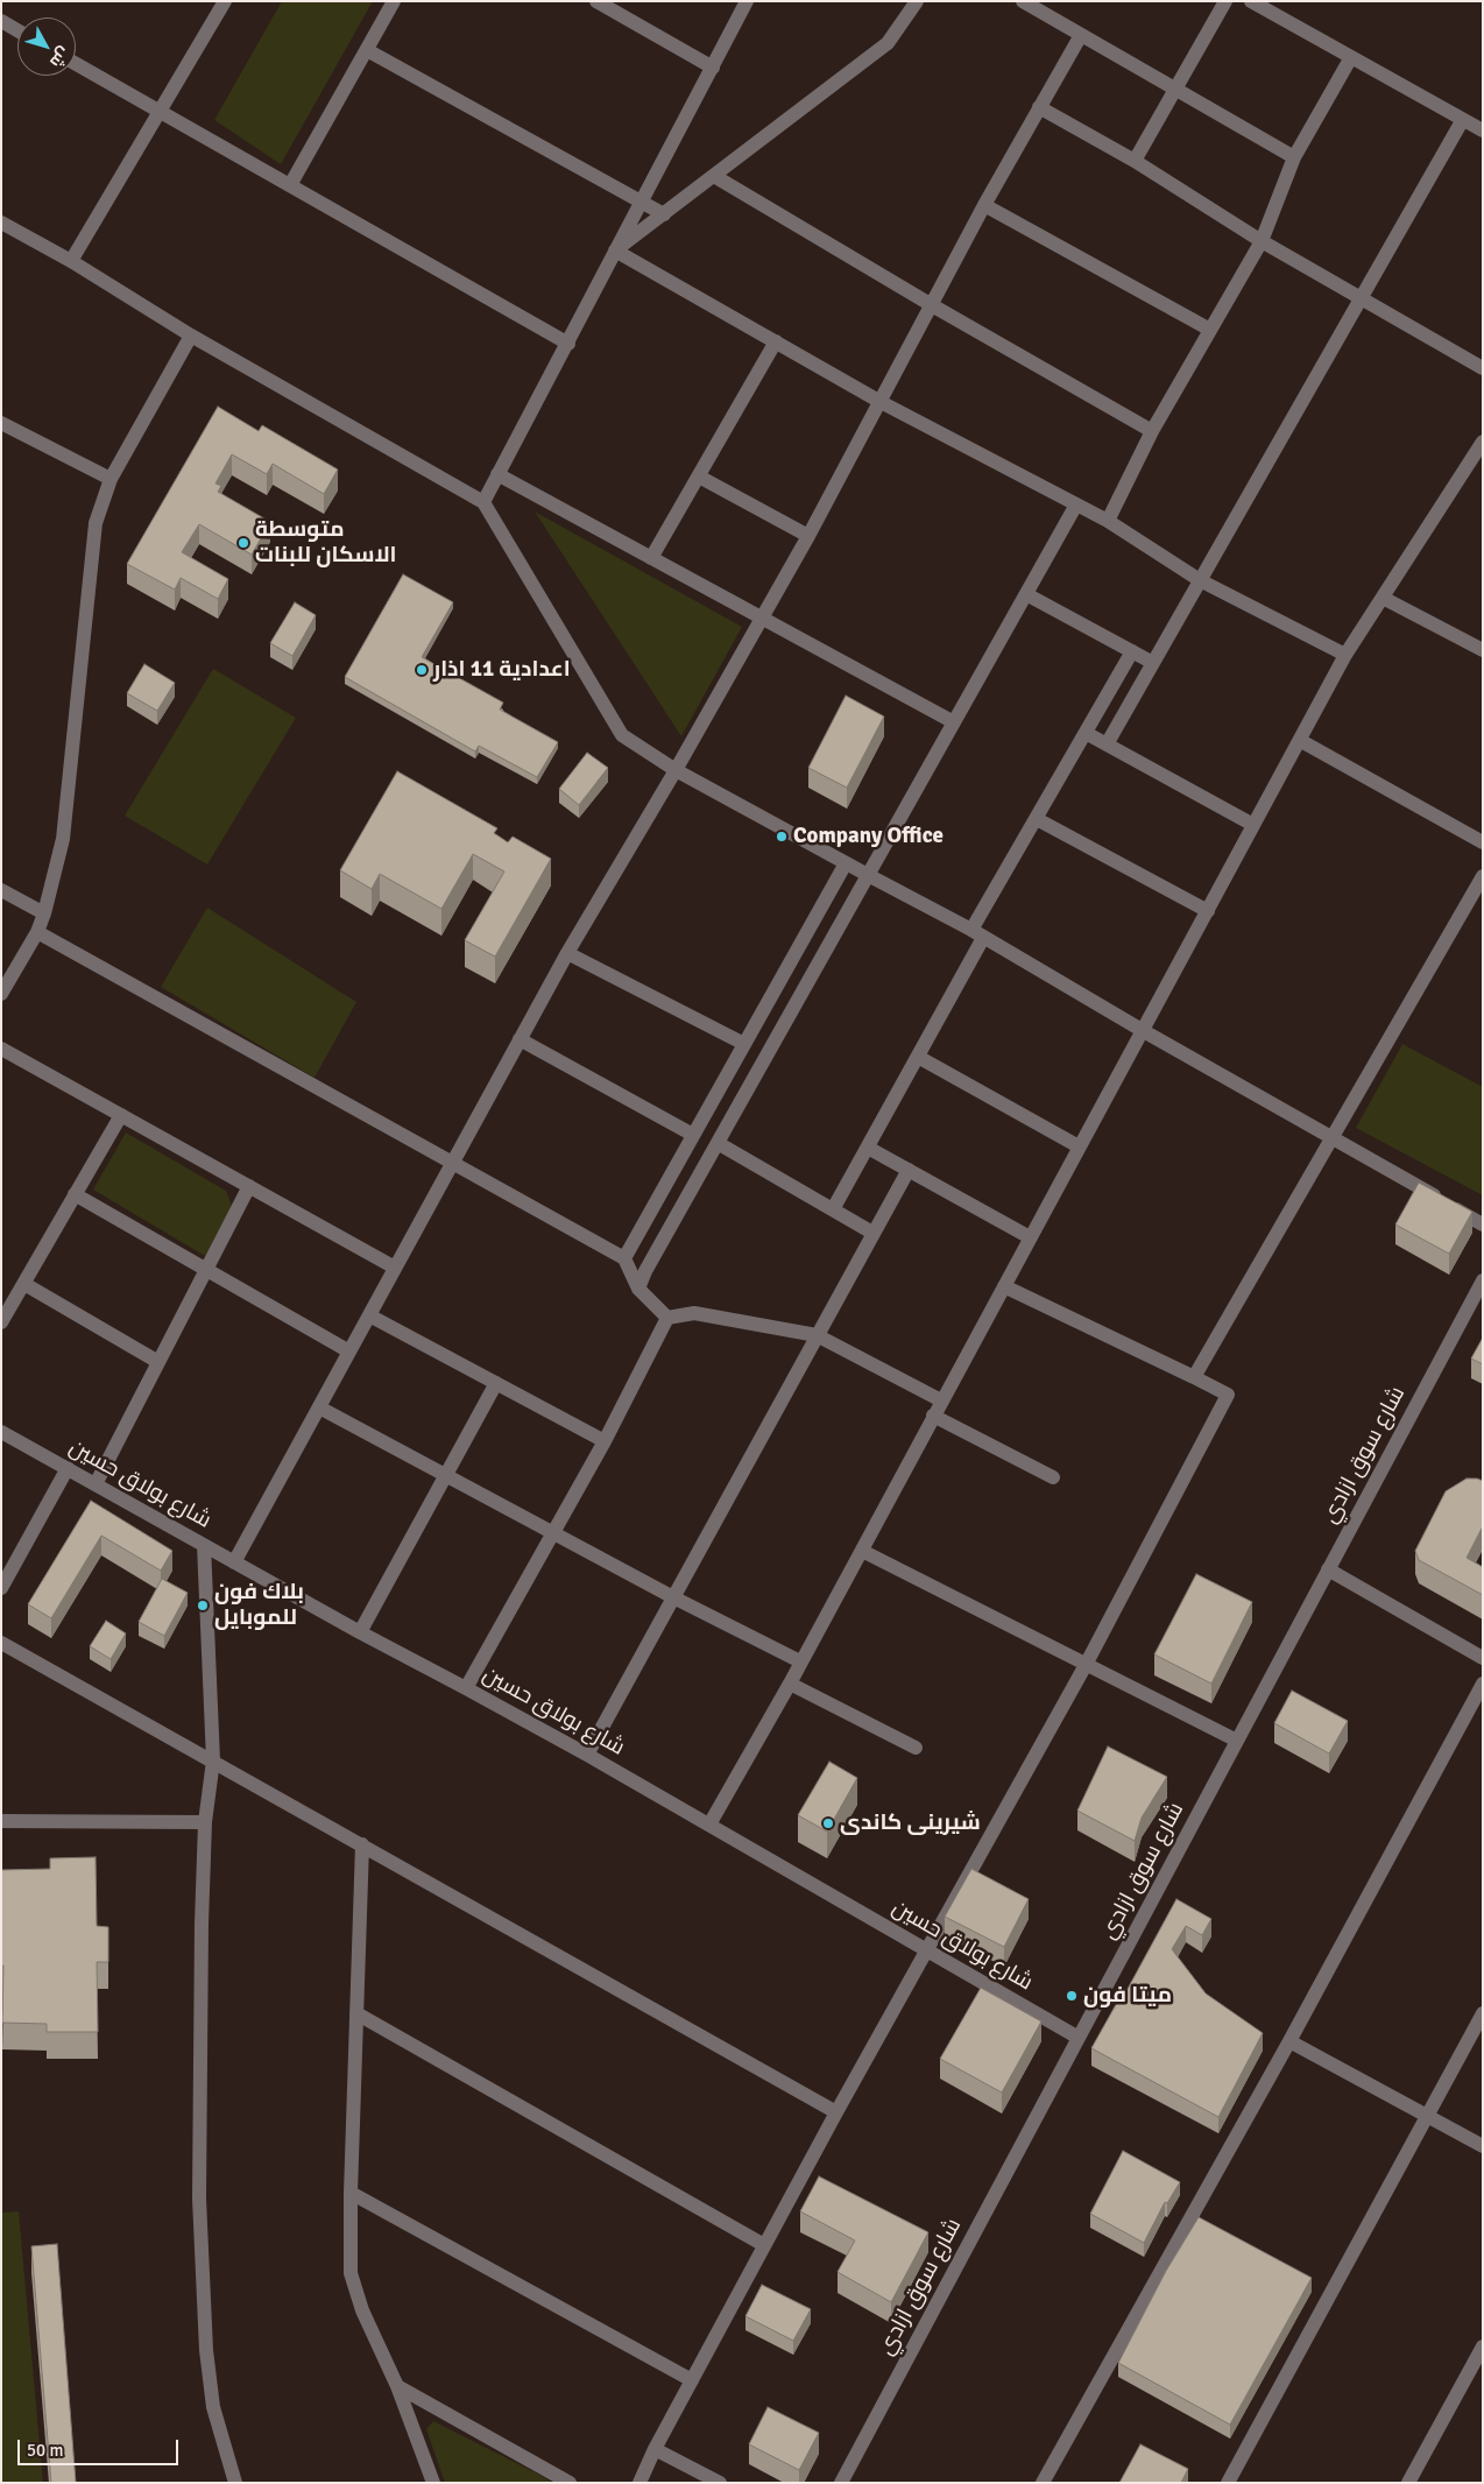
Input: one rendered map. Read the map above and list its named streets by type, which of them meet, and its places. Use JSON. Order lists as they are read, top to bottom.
{
  "streets": {
    "street": ["شارع سوق ازادي", "شارع بولاق حسين"]
  },
  "crossings": [
    ["شارع سوق ازادي", "شارع بولاق حسين"]
  ],
  "places": [
    "متوسطة الاسكان للبنات",
    "اعدادية 11 اذار",
    "Company Office",
    "بلاك فون للموبايل",
    "شیرینی کاندی",
    "ميتا فون"
  ],
  "scale_bar": "50 m",
  "north": "bottom right"
}
